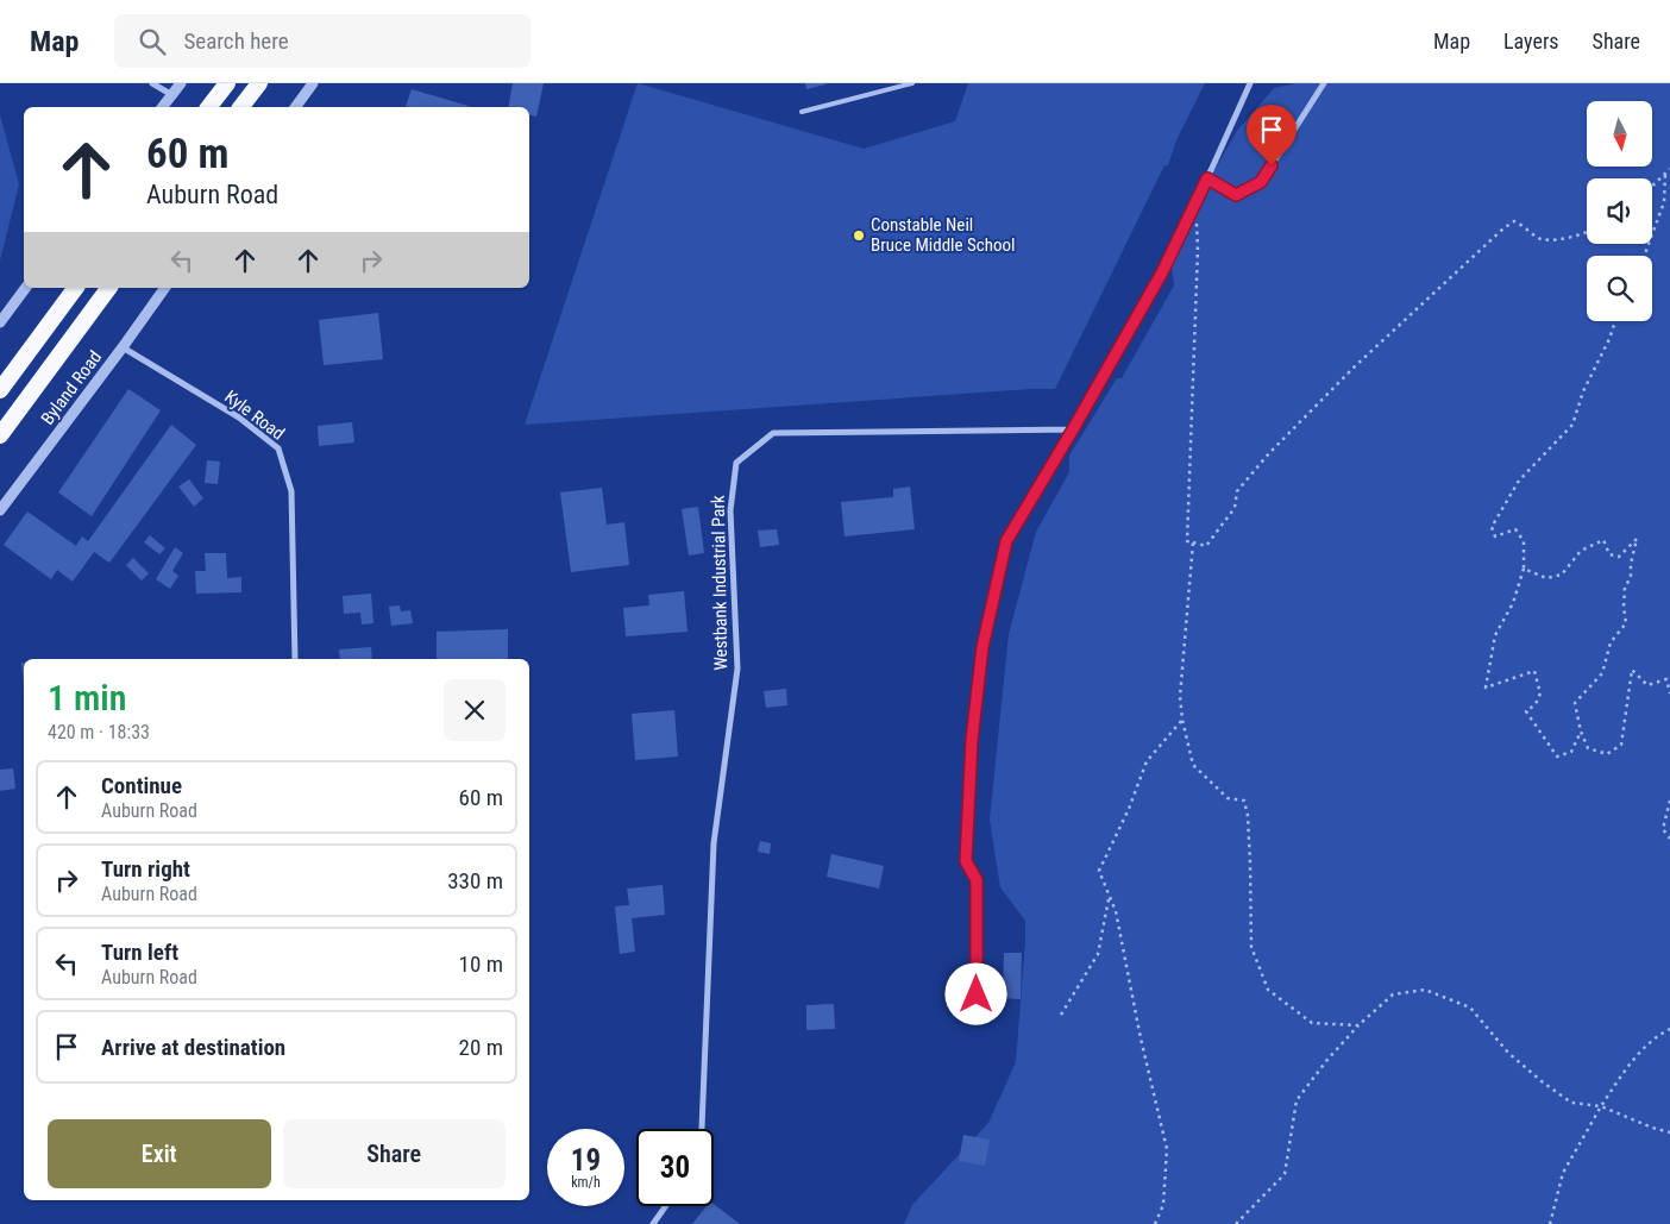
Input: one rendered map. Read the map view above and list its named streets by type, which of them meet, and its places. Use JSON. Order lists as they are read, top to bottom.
{
  "streets": {
    "street": ["Byland Road", "Kyle Road", "Westbank Industrial Park"]
  },
  "crossings": [
    ["Byland Road", "Kyle Road"]
  ],
  "places": ["Constable Neil Bruce Middle School"],
  "north": "bottom",
  "page": {
    "header": "Map",
    "search": "Search here",
    "nav": ["Map", "Layers", "Share"],
    "turn": ["60 m", "Auburn Road"],
    "heading": ["1 min", "420 m · 18:33"],
    "list": [
      {
        "name": "Continue",
        "note": "Auburn Road",
        "value": "60 m"
      },
      {
        "name": "Turn right",
        "note": "Auburn Road",
        "value": "330 m"
      },
      {
        "name": "Turn left",
        "note": "Auburn Road",
        "value": "10 m"
      },
      {
        "name": "Arrive at destination",
        "value": "20 m"
      }
    ],
    "buttons": ["Exit", "Share"],
    "speed": "19 km/h",
    "limit": "30"
  }
}
